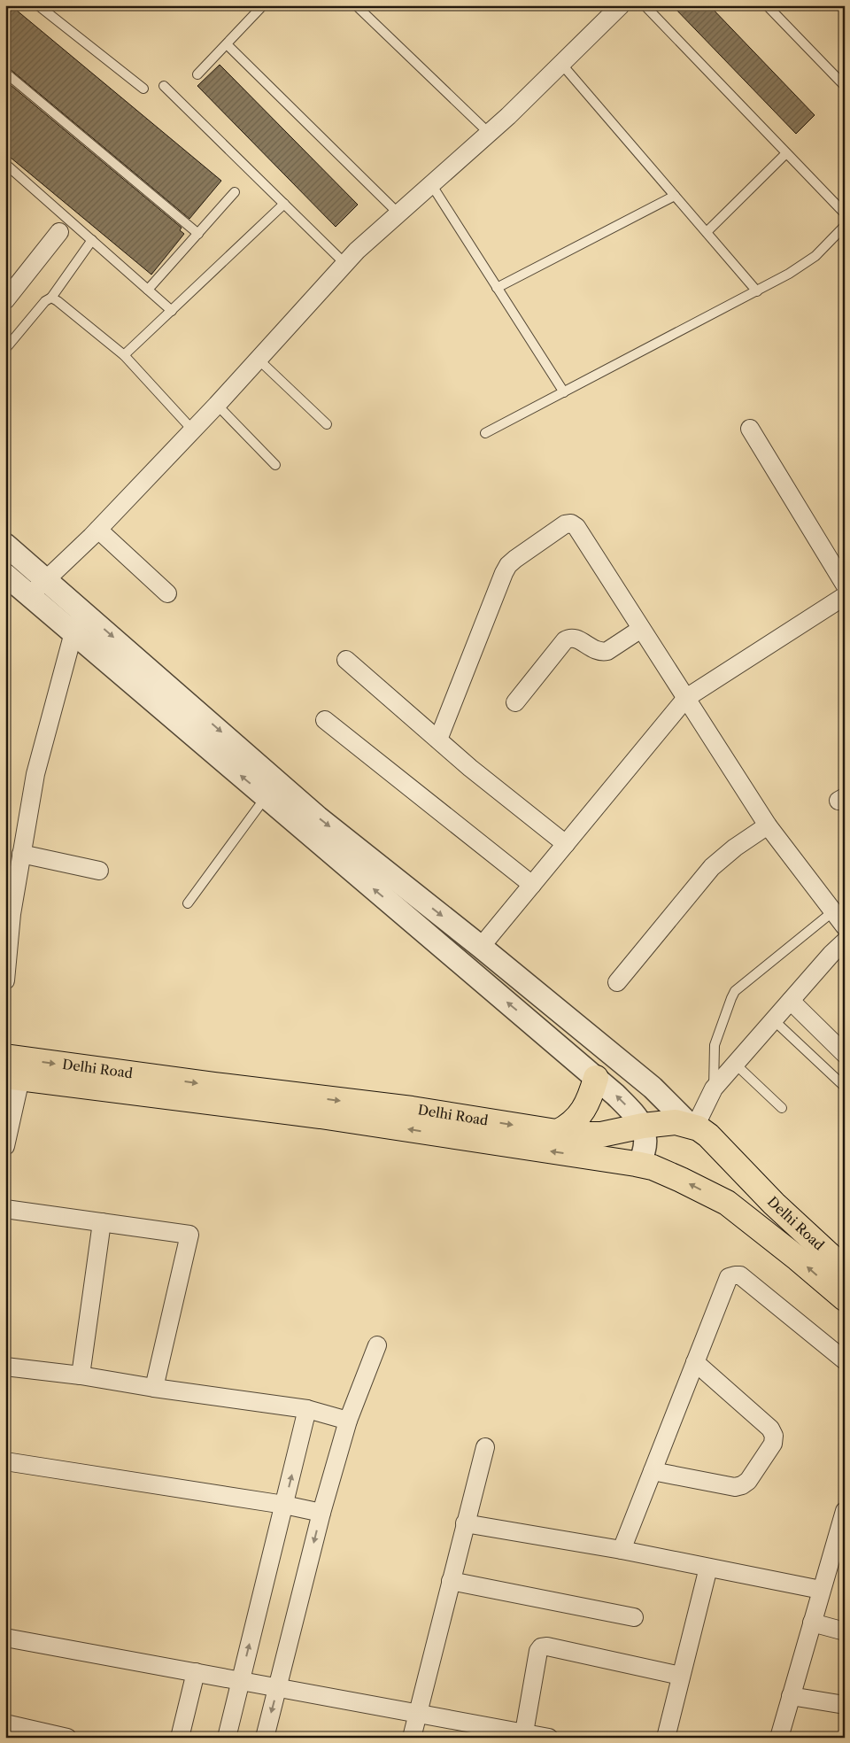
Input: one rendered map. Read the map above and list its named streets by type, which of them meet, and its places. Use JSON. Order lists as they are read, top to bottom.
{
  "streets": {
    "main road": ["Delhi Road"]
  }
}
